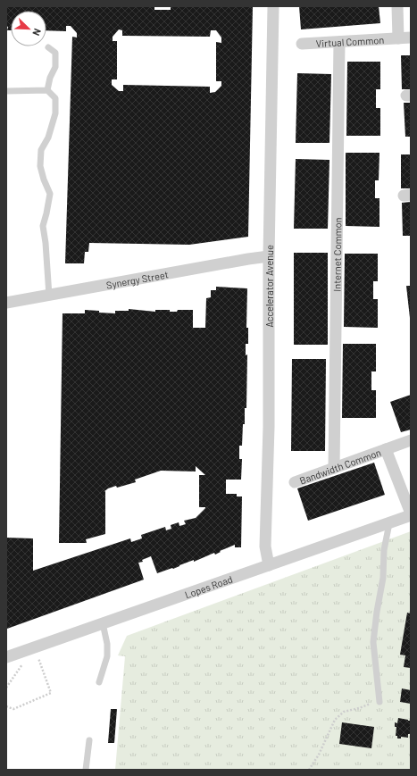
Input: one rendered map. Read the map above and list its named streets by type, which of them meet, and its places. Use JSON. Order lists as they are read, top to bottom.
{
  "streets": {
    "street": [
      "Virtual Common",
      "Internet Common",
      "Synergy Street",
      "Accelerator Avenue",
      "Bandwidth Common",
      "Lopes Road"
    ]
  },
  "crossings": [
    ["Virtual Common", "Internet Common"],
    ["Internet Common", "Bandwidth Common"],
    ["Synergy Street", "Accelerator Avenue"],
    ["Accelerator Avenue", "Lopes Road"],
    ["Bandwidth Common", "Lopes Road"]
  ],
  "north": "bottom right"
}
